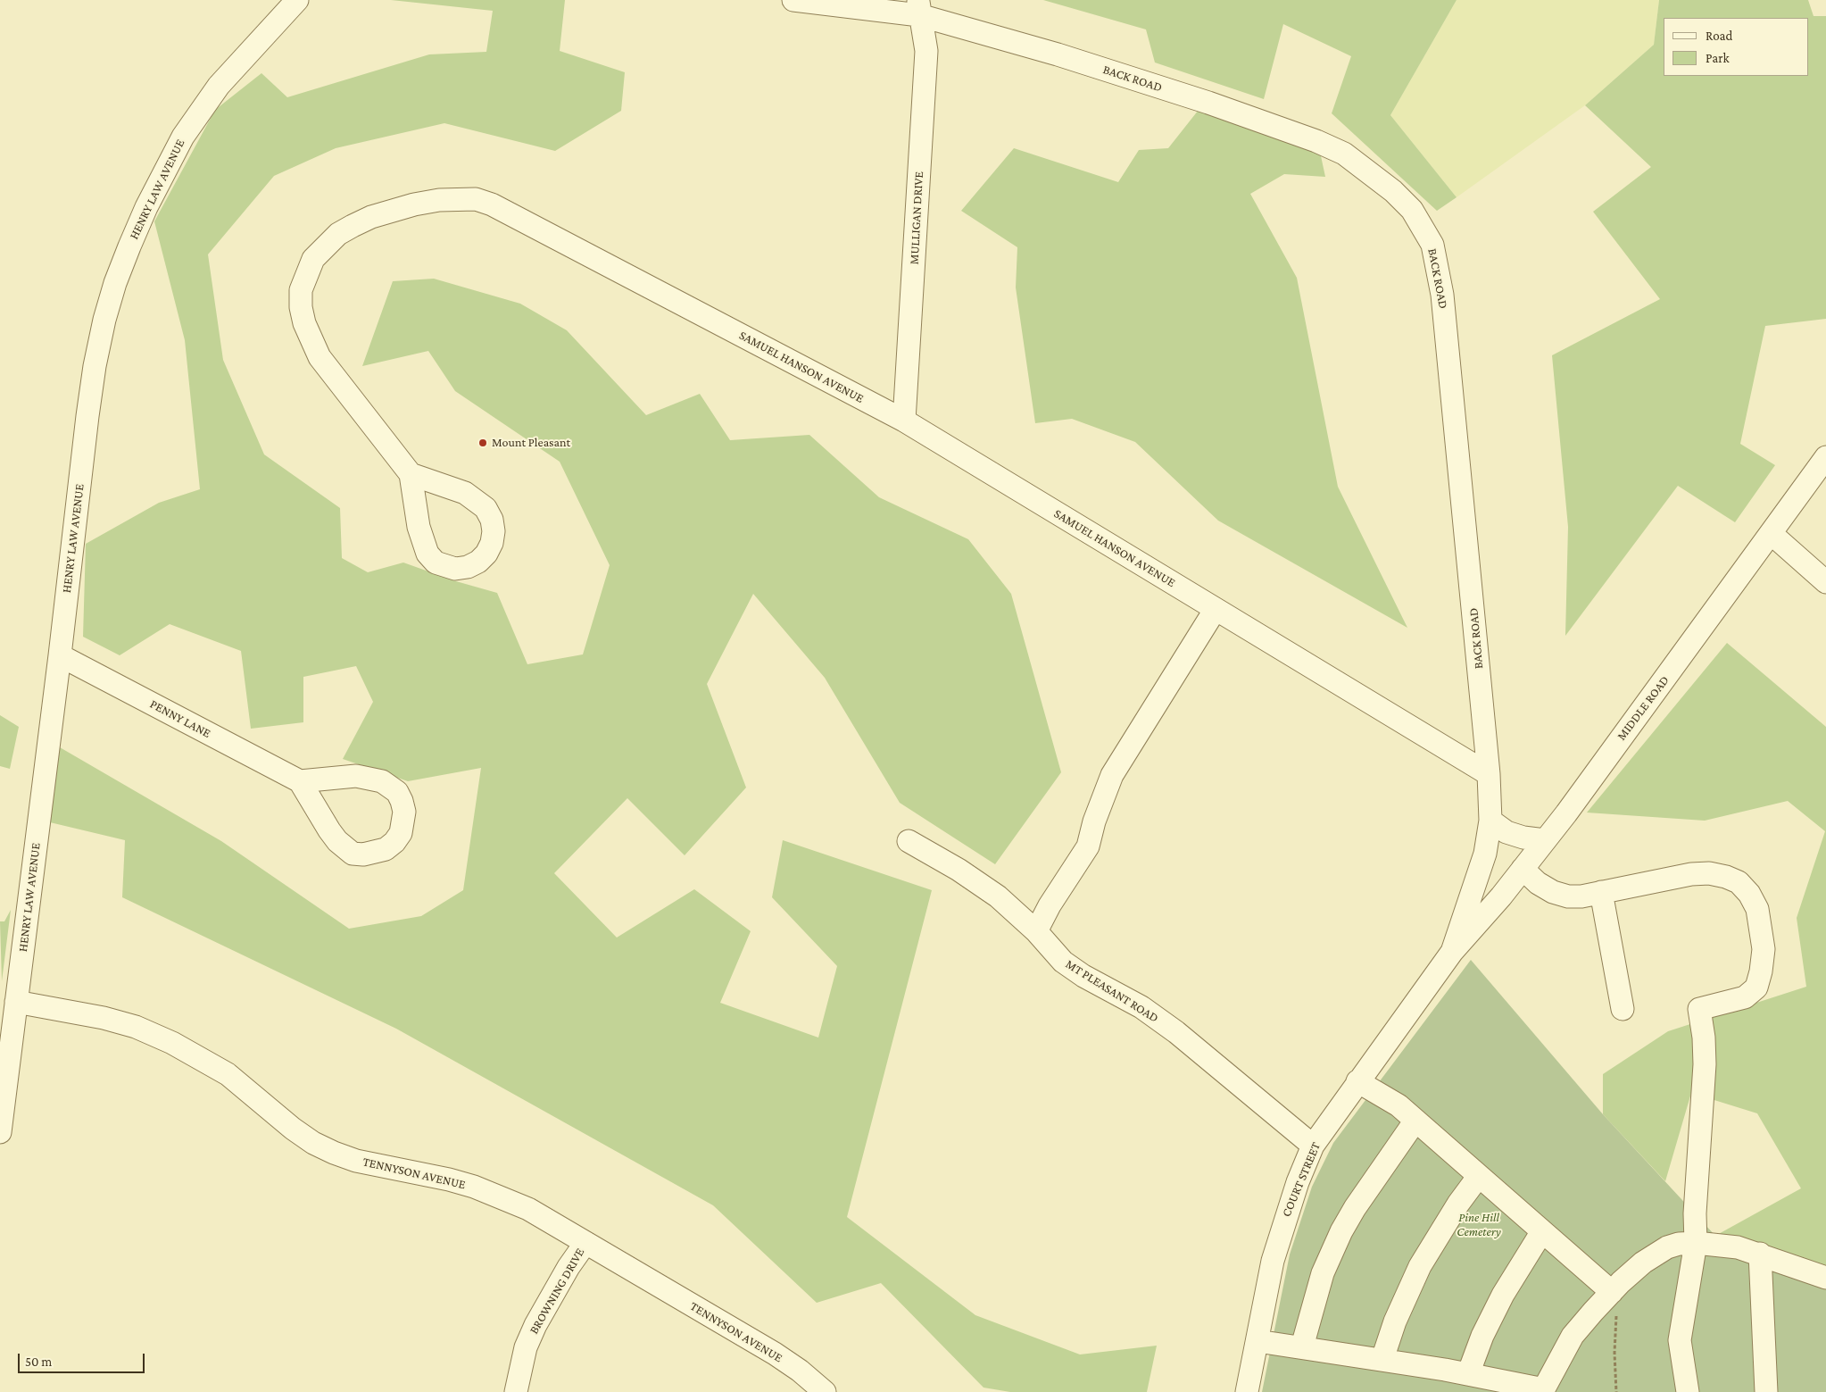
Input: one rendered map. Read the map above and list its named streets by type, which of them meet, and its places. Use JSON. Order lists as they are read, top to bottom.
{
  "streets": {
    "street": [
      "BACK ROAD",
      "HENRY LAW AVENUE",
      "MULLIGAN DRIVE",
      "SAMUEL HANSON AVENUE",
      "MIDDLE ROAD",
      "PENNY LANE",
      "MT PLEASANT ROAD",
      "TENNYSON AVENUE",
      "COURT STREET",
      "BROWNING DRIVE"
    ]
  },
  "crossings": [
    ["BACK ROAD", "MULLIGAN DRIVE"],
    ["BACK ROAD", "SAMUEL HANSON AVENUE"],
    ["BACK ROAD", "MIDDLE ROAD"],
    ["BACK ROAD", "COURT STREET"],
    ["HENRY LAW AVENUE", "PENNY LANE"],
    ["HENRY LAW AVENUE", "TENNYSON AVENUE"],
    ["MULLIGAN DRIVE", "SAMUEL HANSON AVENUE"],
    ["MIDDLE ROAD", "COURT STREET"],
    ["MT PLEASANT ROAD", "COURT STREET"],
    ["TENNYSON AVENUE", "BROWNING DRIVE"]
  ],
  "parks": ["Pine Hill Cemetery"],
  "places": ["Mount Pleasant"],
  "legend": ["Road", "Park"],
  "scale_bar": "50 m"
}
